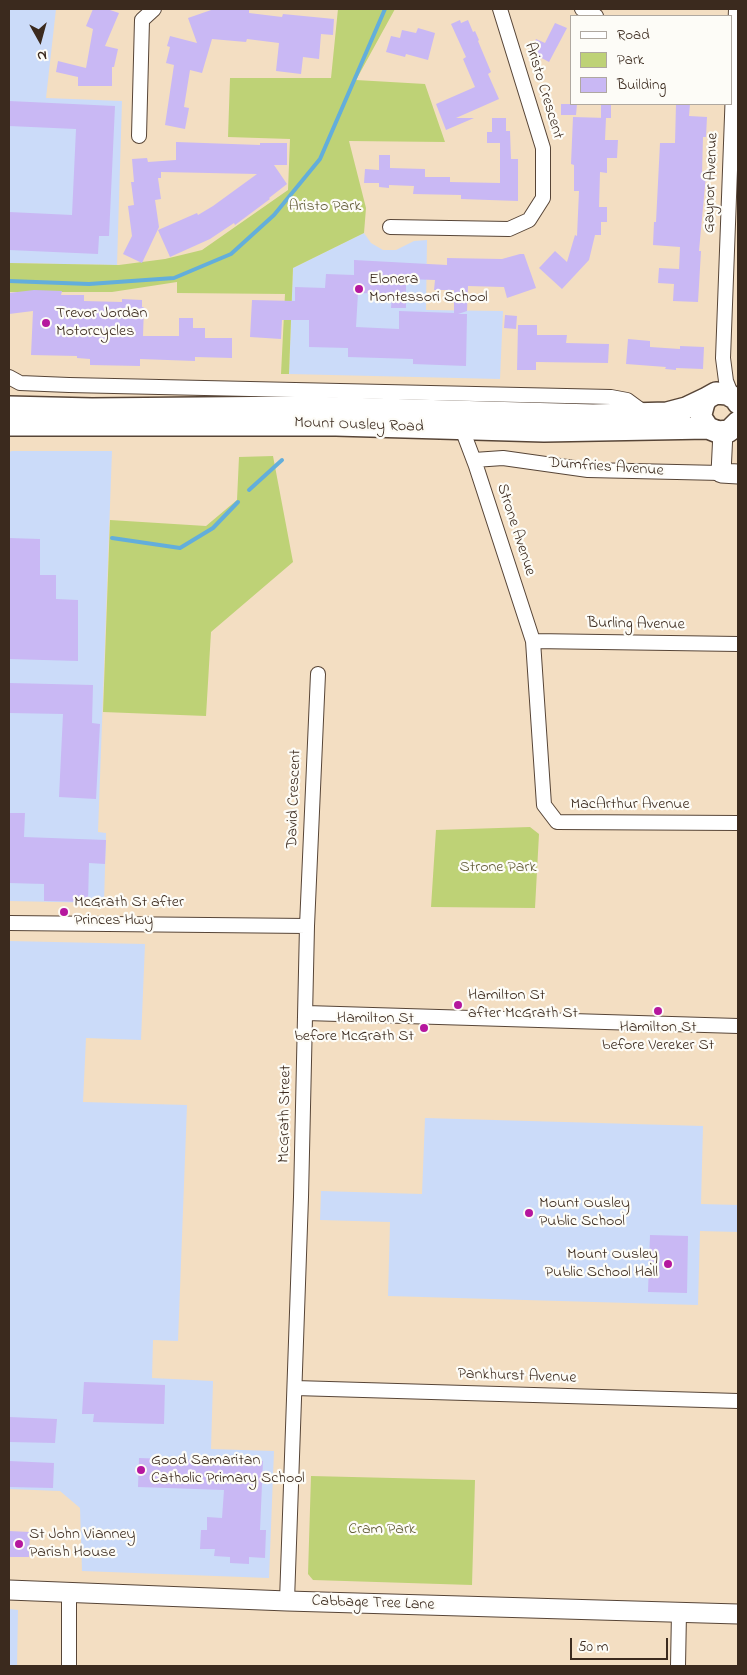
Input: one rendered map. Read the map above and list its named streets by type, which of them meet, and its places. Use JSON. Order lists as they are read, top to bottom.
{
  "streets": {
    "main road": ["Mount Ousley Road", "Cabbage Tree Lane"],
    "street": [
      "Aristo Crescent",
      "Gaynor Avenue",
      "Dumfries Avenue",
      "Strone Avenue",
      "Burling Avenue",
      "David Crescent",
      "MacArthur Avenue",
      "McGrath Street",
      "Pankhurst Avenue"
    ]
  },
  "crossings": [
    ["Gaynor Avenue", "Mount Ousley Road"],
    ["Mount Ousley Road", "Strone Avenue"],
    ["Dumfries Avenue", "Strone Avenue"],
    ["Strone Avenue", "Burling Avenue"],
    ["Strone Avenue", "MacArthur Avenue"],
    ["Burling Avenue", "MacArthur Avenue"],
    ["David Crescent", "McGrath Street"],
    ["McGrath Street", "Pankhurst Avenue"],
    ["McGrath Street", "Cabbage Tree Lane"]
  ],
  "parks": ["Aristo Park", "Strone Park", "Cram Park"],
  "places": [
    "Elonera Montessori School",
    "Trevor Jordan Motorcycles",
    "McGrath St after Princes Hwy",
    "Hamilton St after McGrath St",
    "Hamilton St before Vereker St",
    "Hamilton St before McGrath St",
    "Mount Ousley Public School",
    "Mount Ousley Public School Hall",
    "Good Samaritan Catholic Primary School",
    "St John Vianney Parish House"
  ],
  "legend": ["Road", "Park", "Building"],
  "scale_bar": "50 m",
  "north": "bottom"
}
